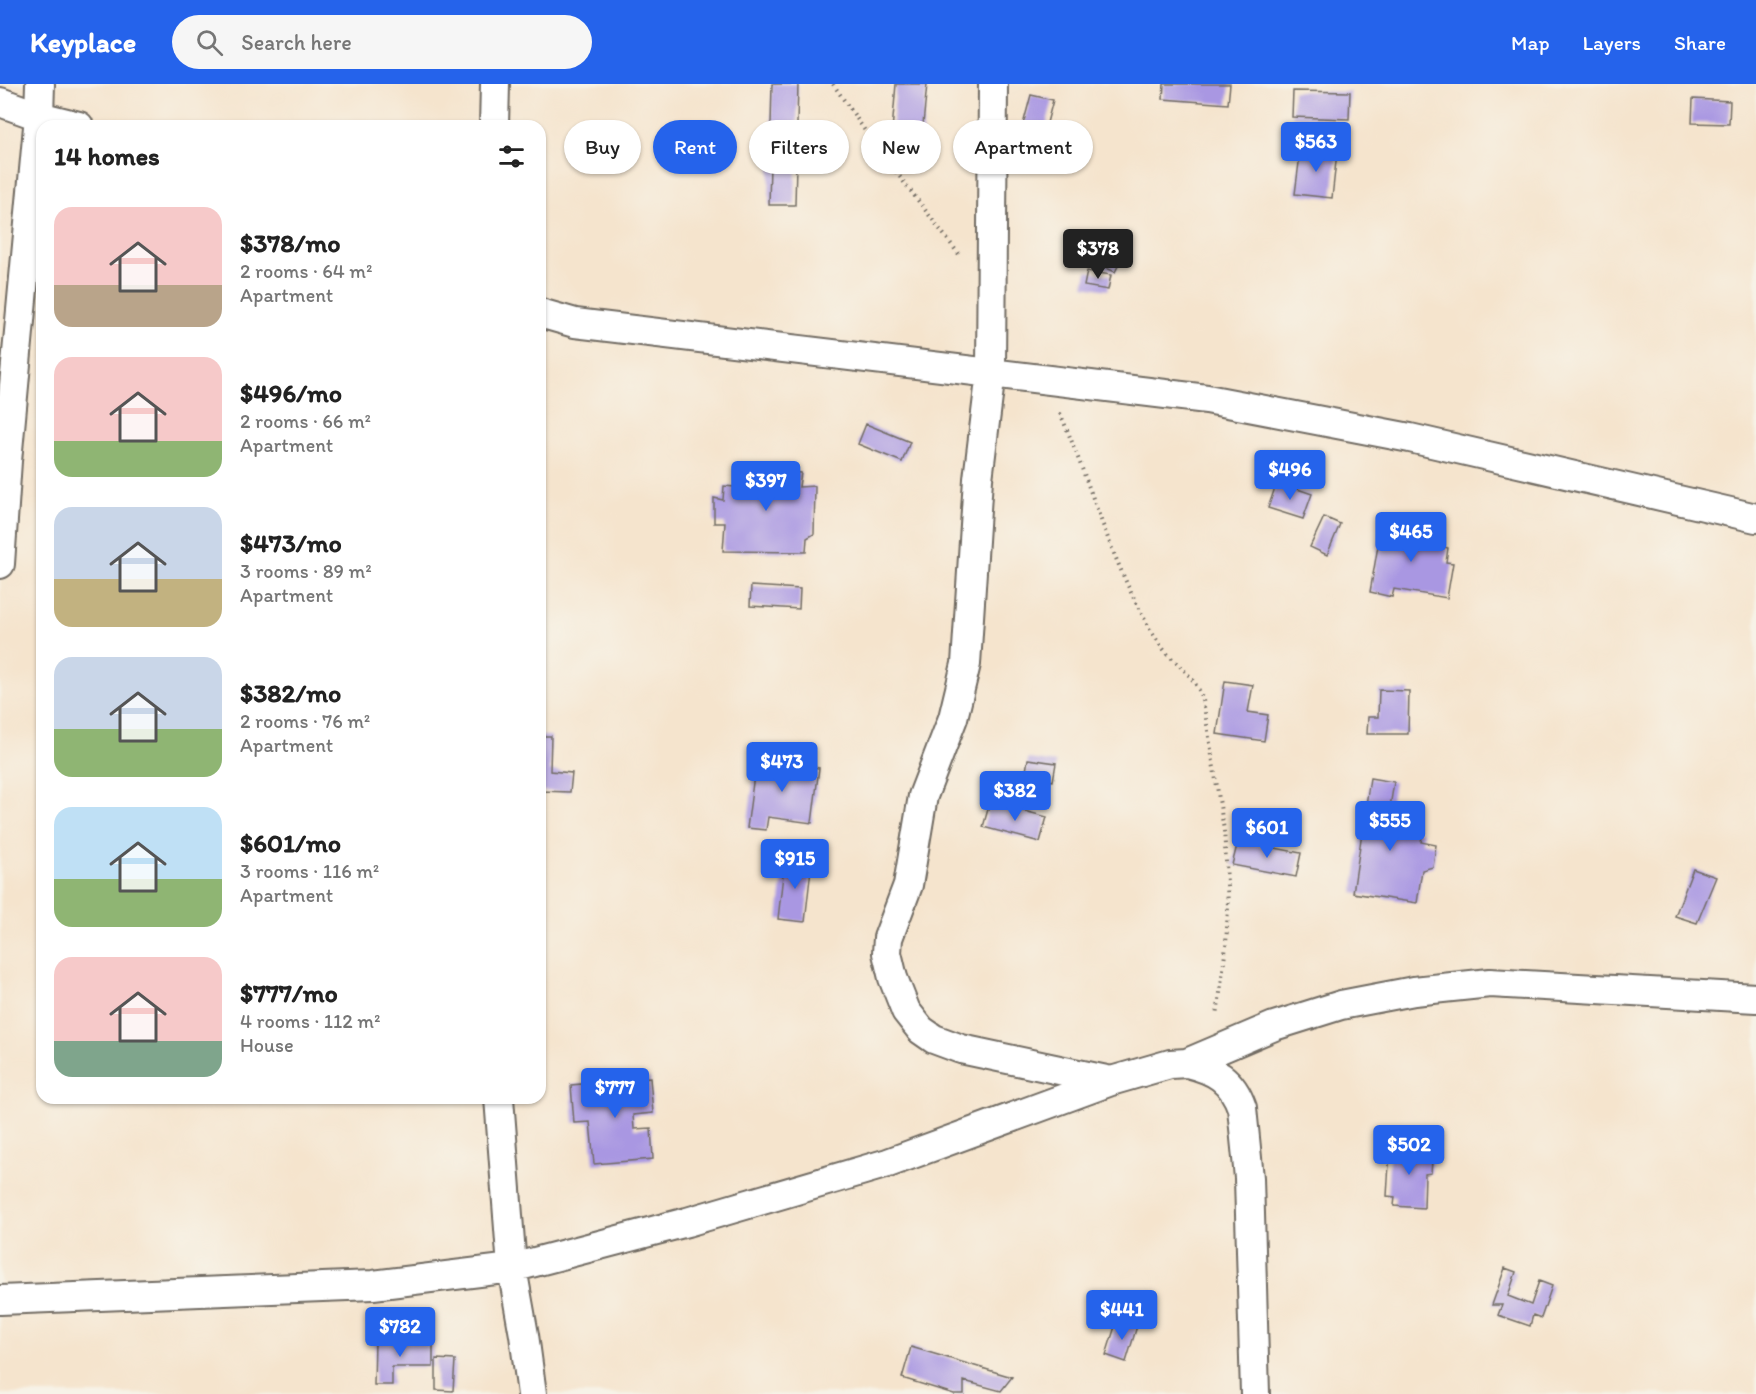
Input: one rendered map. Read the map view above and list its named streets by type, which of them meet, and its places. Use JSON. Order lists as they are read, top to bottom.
{
  "page": {
    "header": "Keyplace",
    "search": "Search here",
    "nav": ["Map", "Layers", "Share"],
    "chip": [
      "Buy",
      "Rent",
      "Filters",
      "New",
      "Apartment"
    ],
    "heading": "14 homes",
    "price": [
      "$563",
      "$378",
      "$496",
      "$397",
      "$465",
      "$473",
      "$382",
      "$555",
      "$601",
      "$915",
      "$777",
      "$502",
      "$441",
      "$782"
    ],
    "list": [
      {
        "name": "$378/mo",
        "note": "2 rooms · 64 m² · Apartment"
      },
      {
        "name": "$496/mo",
        "note": "2 rooms · 66 m² · Apartment"
      },
      {
        "name": "$473/mo",
        "note": "3 rooms · 89 m² · Apartment"
      },
      {
        "name": "$382/mo",
        "note": "2 rooms · 76 m² · Apartment"
      },
      {
        "name": "$601/mo",
        "note": "3 rooms · 116 m² · Apartment"
      },
      {
        "name": "$777/mo",
        "note": "4 rooms · 112 m² · House"
      }
    ]
  }
}
